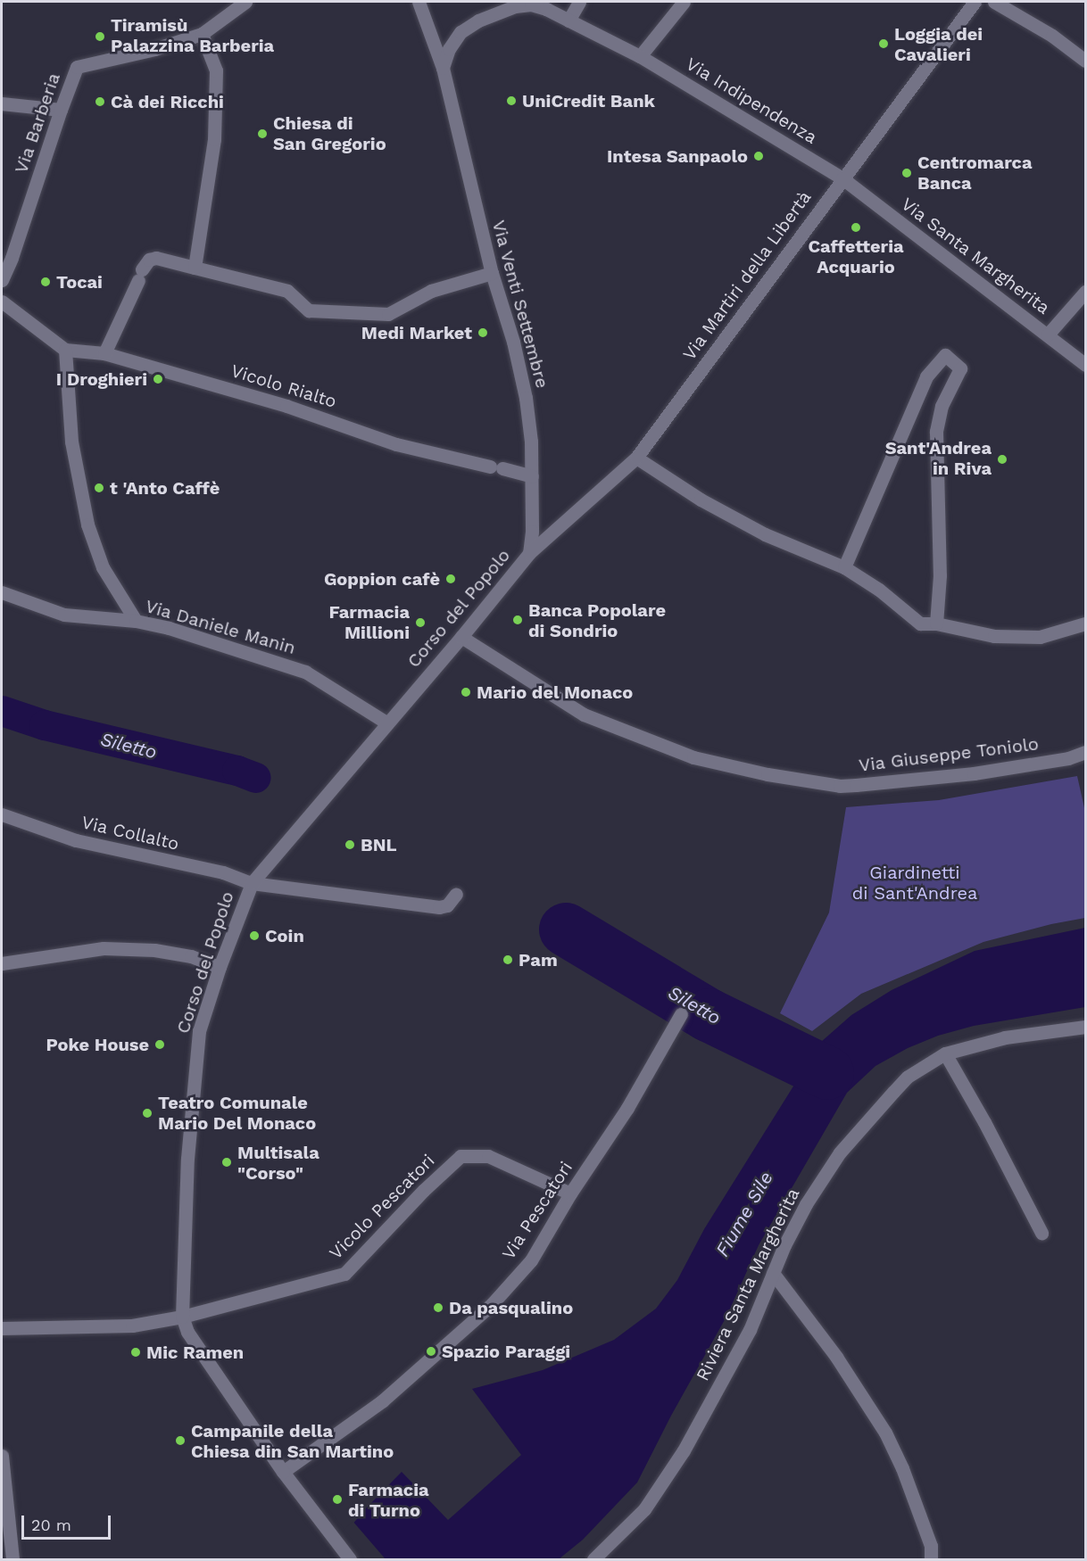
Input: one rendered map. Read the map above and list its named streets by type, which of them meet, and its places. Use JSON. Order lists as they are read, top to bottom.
{
  "streets": {
    "street": [
      "Via Indipendenza",
      "Via Barberia",
      "Via Santa Margherita",
      "Via Martiri della Libertà",
      "Via Venti Settembre",
      "Vicolo Rialto",
      "Corso del Popolo",
      "Via Daniele Manin",
      "Via Giuseppe Toniolo",
      "Via Collalto",
      "Vicolo Pescatori",
      "Via Pescatori",
      "Riviera Santa Margherita"
    ]
  },
  "crossings": [
    ["Via Indipendenza", "Via Santa Margherita"],
    ["Via Indipendenza", "Via Martiri della Libertà"],
    ["Via Indipendenza", "Via Venti Settembre"],
    ["Via Santa Margherita", "Via Martiri della Libertà"],
    ["Via Martiri della Libertà", "Via Venti Settembre"],
    ["Via Martiri della Libertà", "Corso del Popolo"],
    ["Via Venti Settembre", "Vicolo Rialto"],
    ["Via Venti Settembre", "Corso del Popolo"],
    ["Corso del Popolo", "Via Daniele Manin"],
    ["Corso del Popolo", "Via Giuseppe Toniolo"],
    ["Corso del Popolo", "Via Collalto"],
    ["Corso del Popolo", "Vicolo Pescatori"],
    ["Corso del Popolo", "Via Pescatori"],
    ["Vicolo Pescatori", "Via Pescatori"]
  ],
  "water": ["Siletto", "Fiume Sile"],
  "parks": ["Giardinetti di Sant'Andrea"],
  "places": [
    "Tiramisù Palazzina Barberia",
    "Loggia dei Cavalieri",
    "UniCredit Bank",
    "Cà dei Ricchi",
    "Chiesa di San Gregorio",
    "Intesa Sanpaolo",
    "Centromarca Banca",
    "Caffetteria Acquario",
    "Tocai",
    "Medi Market",
    "I Droghieri",
    "Sant'Andrea in Riva",
    "t 'Anto Caffè",
    "Goppion cafè",
    "Banca Popolare di Sondrio",
    "Farmacia Millioni",
    "Mario del Monaco",
    "BNL",
    "Coin",
    "Pam",
    "Poke House",
    "Teatro Comunale Mario Del Monaco",
    "Multisala \"Corso\"",
    "Da pasqualino",
    "Spazio Paraggi",
    "Mic Ramen",
    "Campanile della Chiesa din San Martino",
    "Farmacia di Turno"
  ],
  "scale_bar": "20 m"
}
